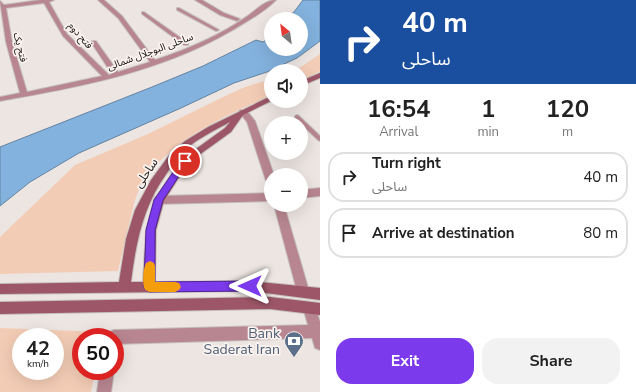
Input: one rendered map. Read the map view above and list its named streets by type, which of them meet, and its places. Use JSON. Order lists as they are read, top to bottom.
{
  "streets": {
    "main road": ["ساحلی"],
    "street": ["فتح دوم", "فتح یک", "ساحلی البوجلال شمالی"]
  },
  "crossings": [
    ["فتح دوم", "ساحلی البوجلال شمالی"],
    ["فتح یک", "ساحلی البوجلال شمالی"]
  ],
  "places": {
    "bank": ["Bank Saderat Iran"]
  },
  "north": "top left",
  "page": {
    "turn": ["40 m", "ساحلی"],
    "map_buttons": ["+", "−"],
    "eta": [
      "16:54",
      "Arrival",
      "1",
      "min",
      "120",
      "m"
    ],
    "list": [
      {
        "name": "Turn right",
        "note": "ساحلی",
        "value": "40 m"
      },
      {
        "name": "Arrive at destination",
        "value": "80 m"
      }
    ],
    "speed": "42 km/h",
    "limit": "50",
    "buttons": ["Exit", "Share"]
  }
}
